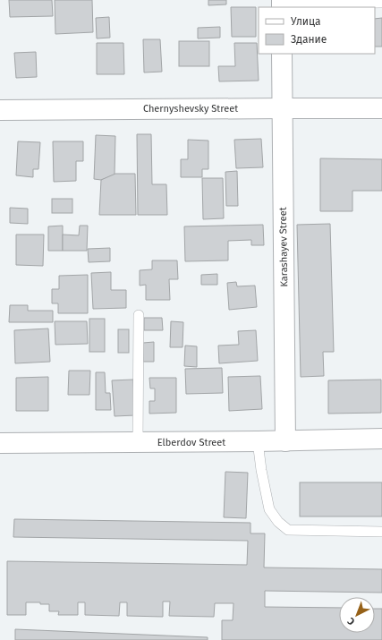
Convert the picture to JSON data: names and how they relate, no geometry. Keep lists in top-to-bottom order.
{
  "streets": {
    "street": ["Chernyshevsky Street", "Karashaуev Street", "Elberdov Street"]
  },
  "crossings": [
    ["Chernyshevsky Street", "Karashaуev Street"],
    ["Karashaуev Street", "Elberdov Street"]
  ],
  "legend": ["Улица", "Здание"],
  "north": "bottom left"
}
